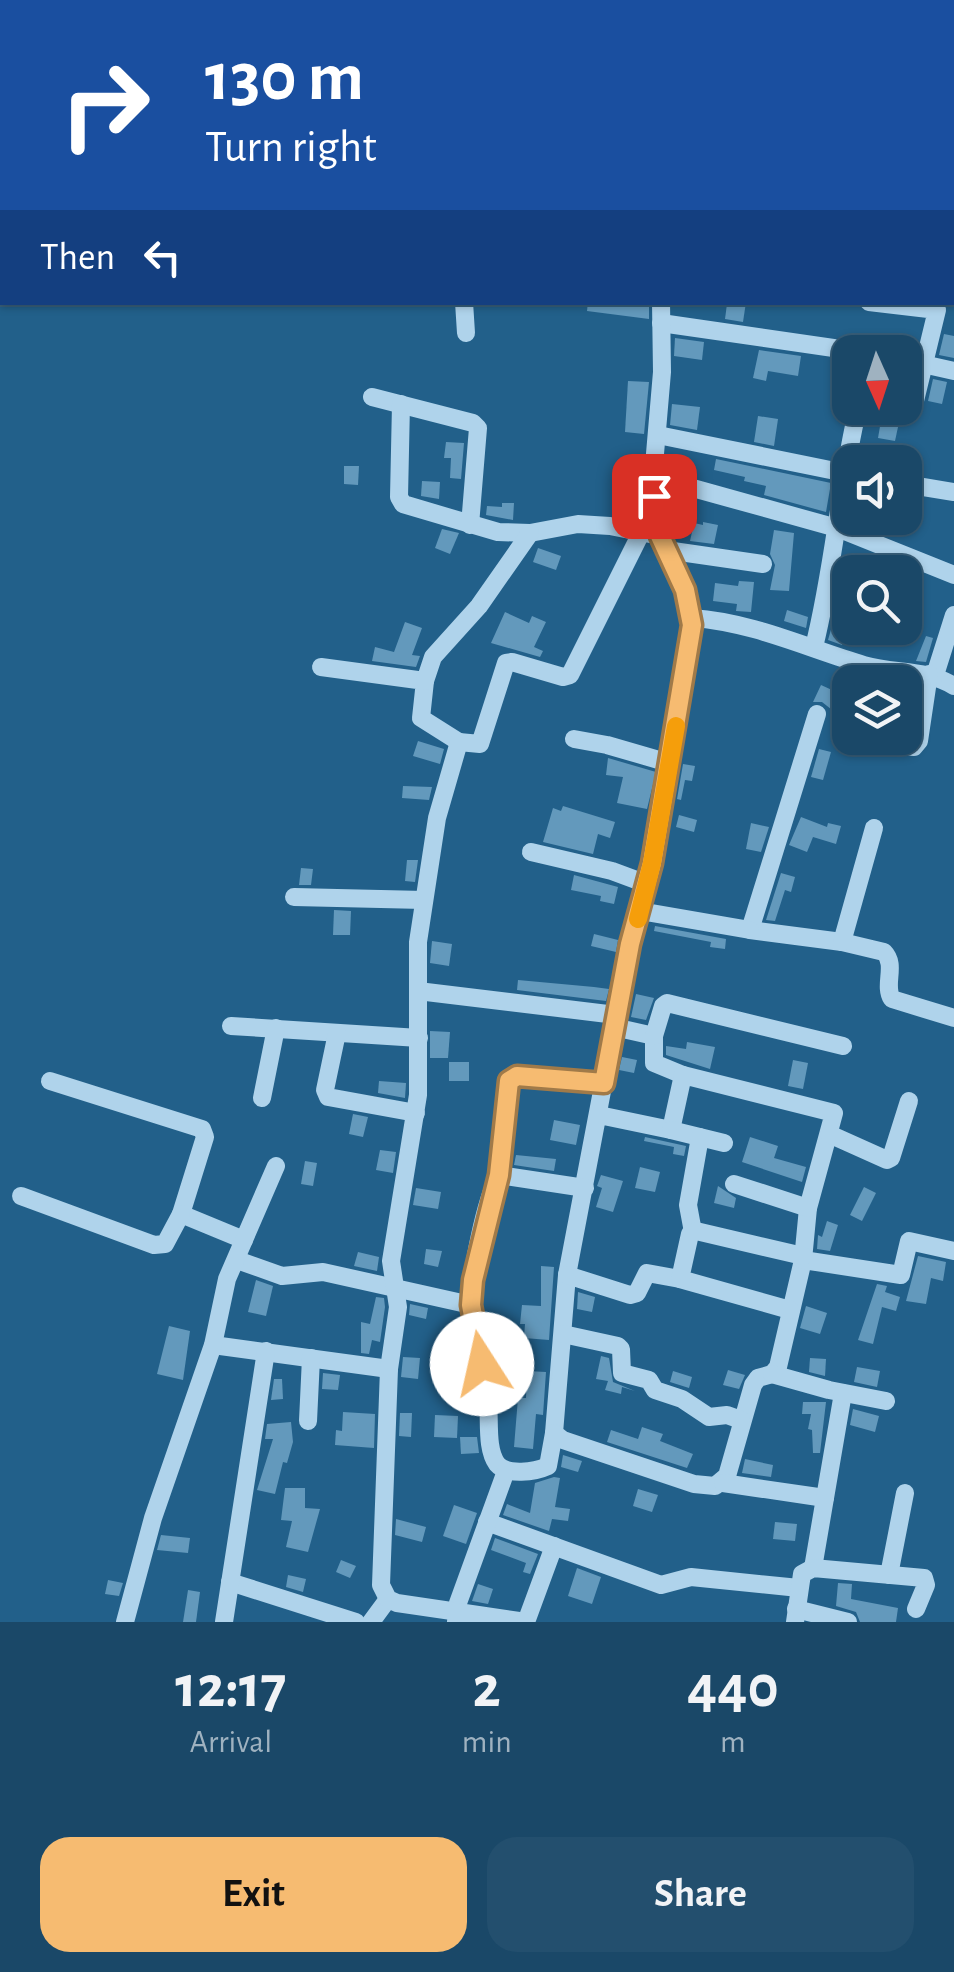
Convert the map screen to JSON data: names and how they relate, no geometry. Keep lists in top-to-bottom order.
{
  "north": "bottom",
  "page": {
    "turn": ["130 m", "Turn right"],
    "then": "Then",
    "eta": [
      "12:17",
      "Arrival",
      "2",
      "min",
      "440",
      "m"
    ],
    "buttons": ["Exit", "Share"]
  }
}
